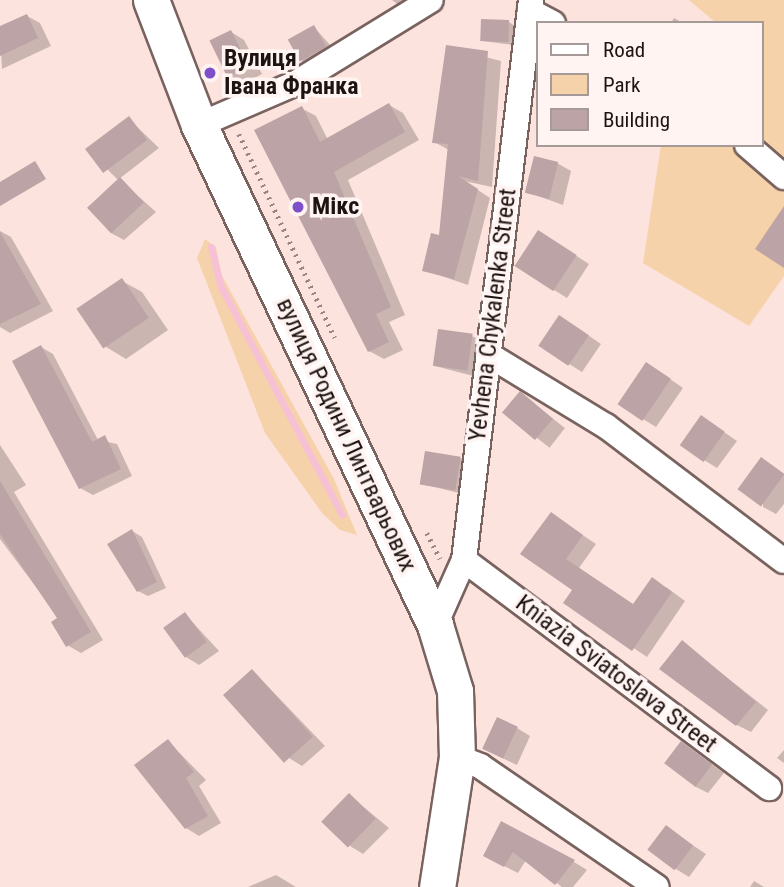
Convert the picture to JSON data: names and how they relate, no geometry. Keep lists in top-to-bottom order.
{
  "streets": {
    "main road": ["вулиця Родини Линтварьових"],
    "street": ["Yevhena Chykalenka Street", "Kniazia Sviatoslava Street"]
  },
  "crossings": [
    ["Yevhena Chykalenka Street", "вулиця Родини Линтварьових"],
    ["Yevhena Chykalenka Street", "Kniazia Sviatoslava Street"]
  ],
  "places": ["Вулиця Івана Франка", "Мікс"],
  "legend": ["Road", "Park", "Building"]
}
